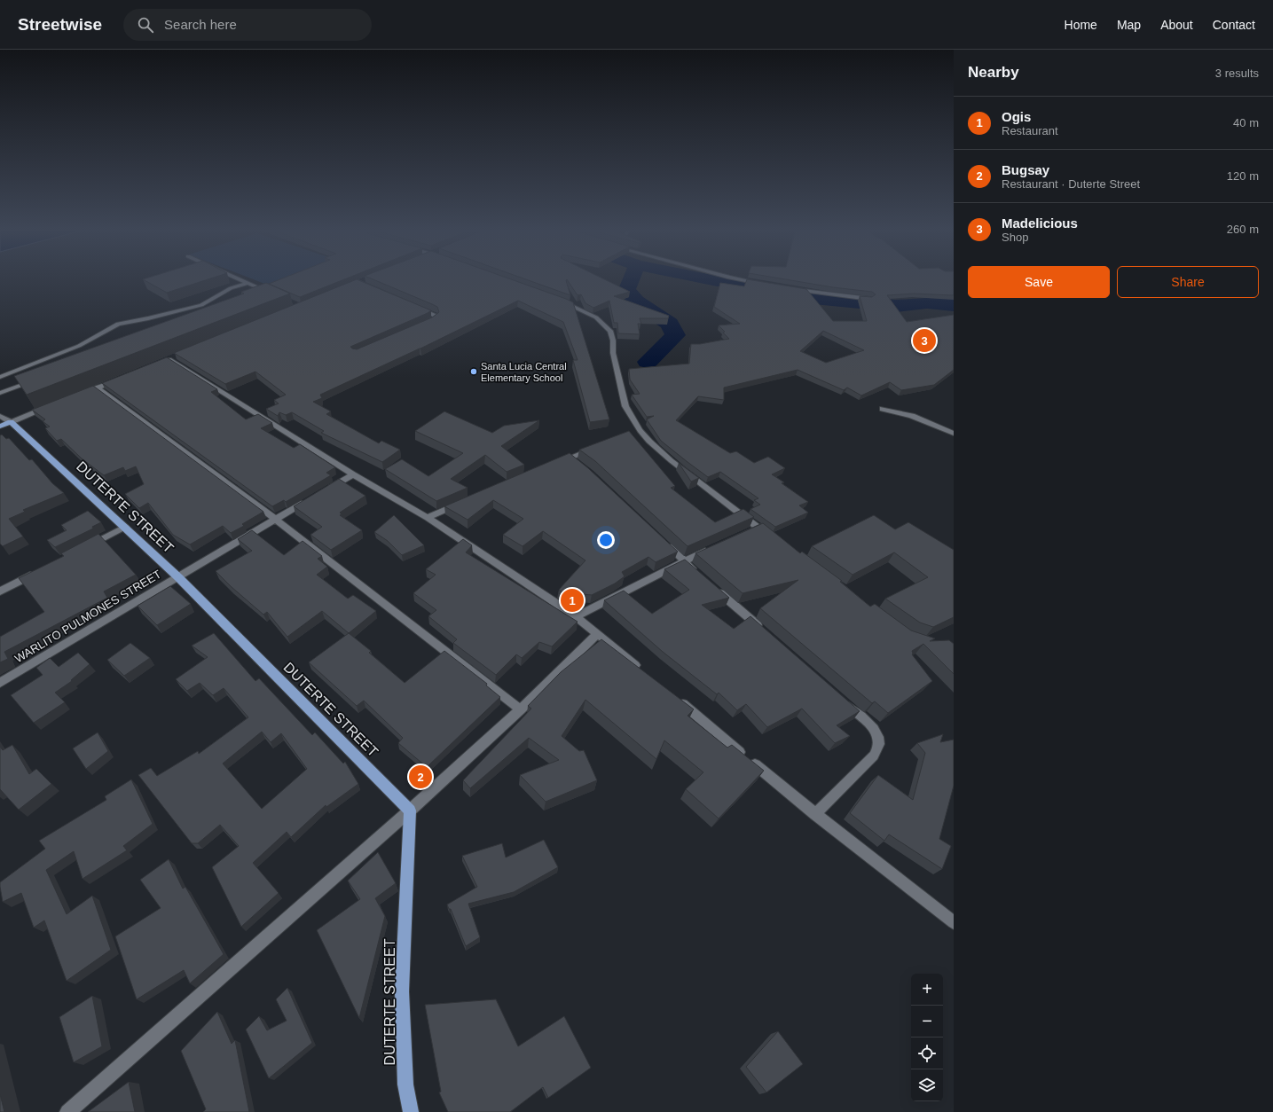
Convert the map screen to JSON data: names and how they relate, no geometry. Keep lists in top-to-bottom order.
{
  "streets": {
    "main road": ["DUTERTE STREET"],
    "street": ["WARLITO PULMONES STREET"]
  },
  "crossings": [
    ["DUTERTE STREET", "WARLITO PULMONES STREET"]
  ],
  "places": ["Santa Lucia Central Elementary School"],
  "page": {
    "header": "Streetwise",
    "search": "Search here",
    "nav": [
      "Home",
      "Map",
      "About",
      "Contact"
    ],
    "heading": ["Nearby", "3 results"],
    "list": [
      {
        "mark": "1",
        "name": "Ogis",
        "note": "Restaurant",
        "value": "40 m"
      },
      {
        "mark": "2",
        "name": "Bugsay",
        "note": "Restaurant · Duterte Street",
        "value": "120 m"
      },
      {
        "mark": "3",
        "name": "Madelicious",
        "note": "Shop",
        "value": "260 m"
      }
    ],
    "buttons": ["Save", "Share"],
    "pins": ["3", "1", "2"],
    "map_buttons": ["+", "−"]
  }
}
